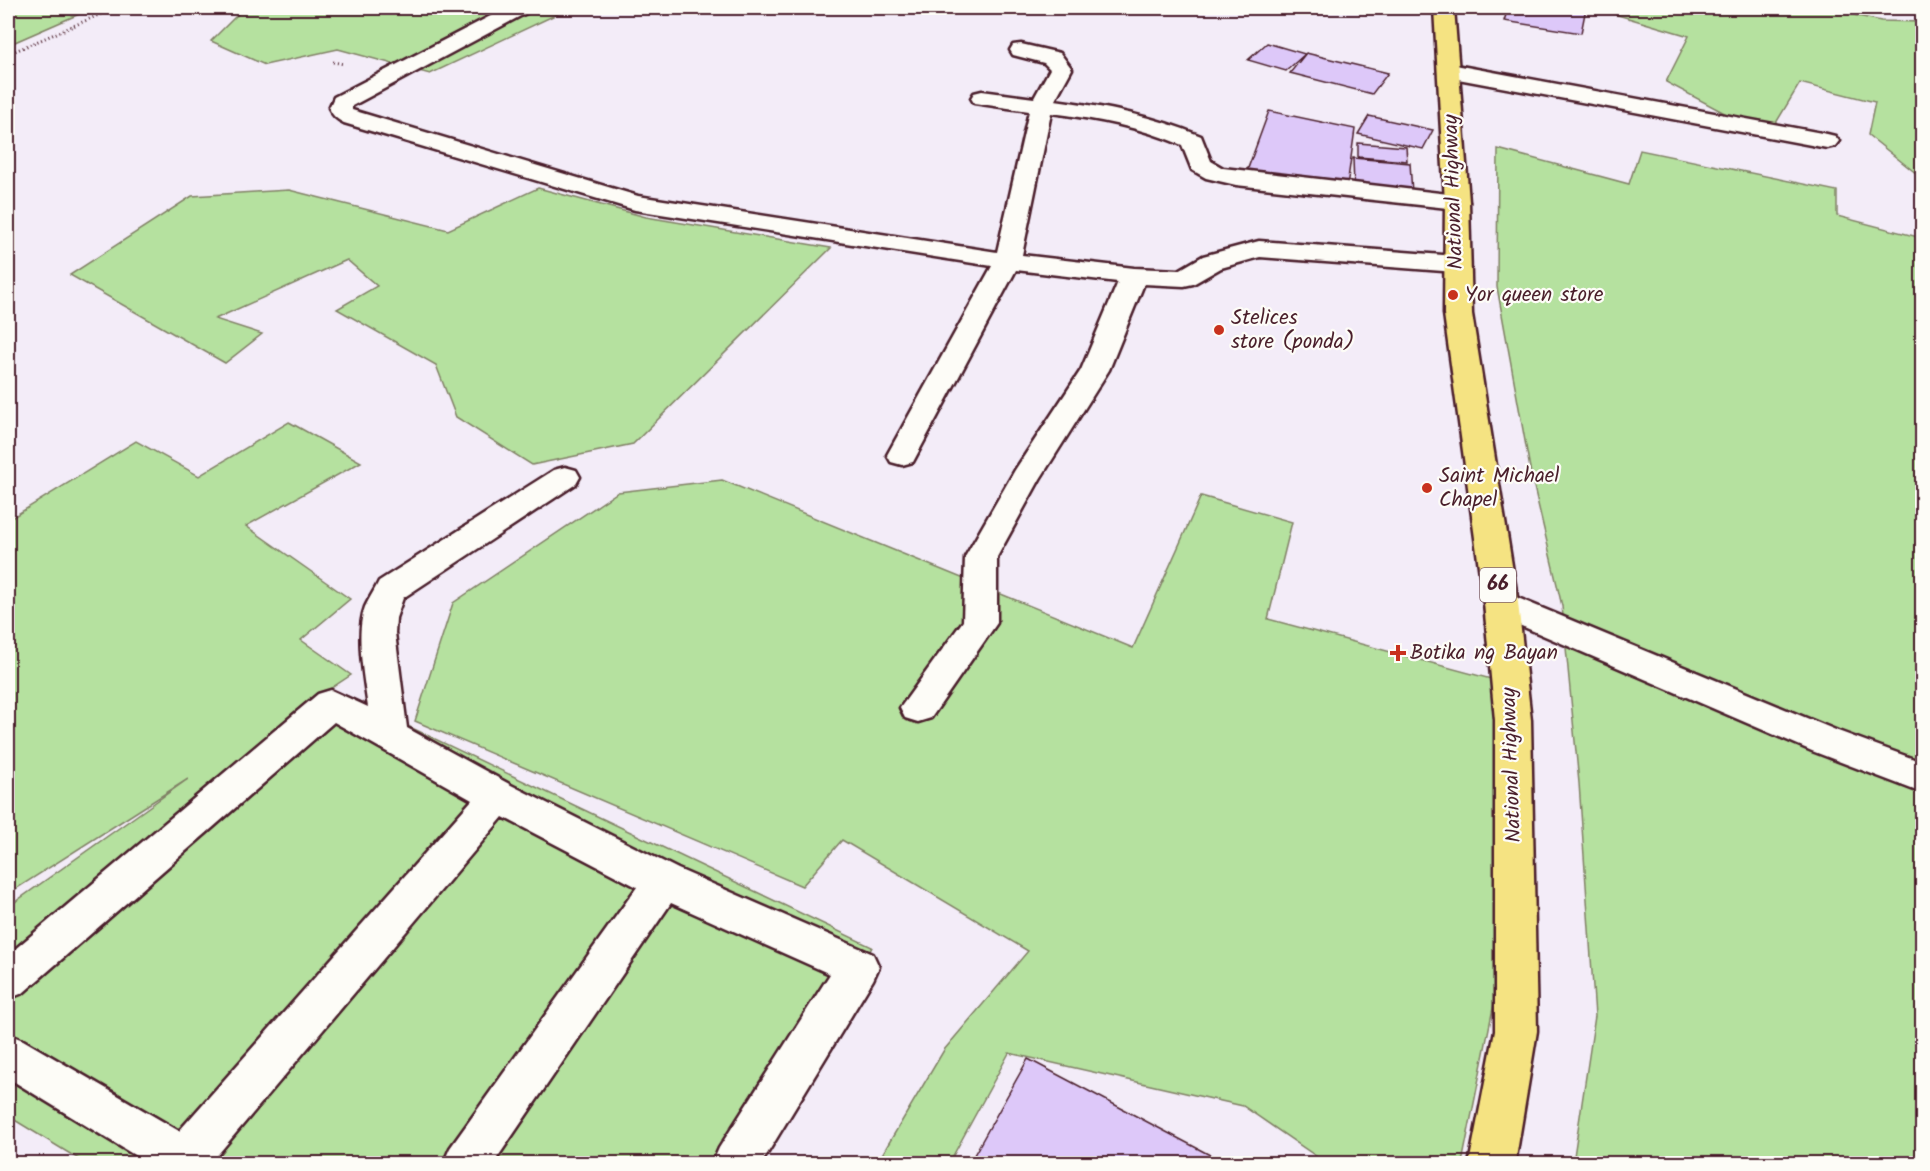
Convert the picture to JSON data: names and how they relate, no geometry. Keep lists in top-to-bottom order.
{
  "streets": {
    "main road": ["National Highway", "66"]
  },
  "places": {
    "other": ["Yor queen store", "Stelices store (ponda)", "Saint Michael Chapel"],
    "health": ["Botika ng Bayan"]
  }
}
